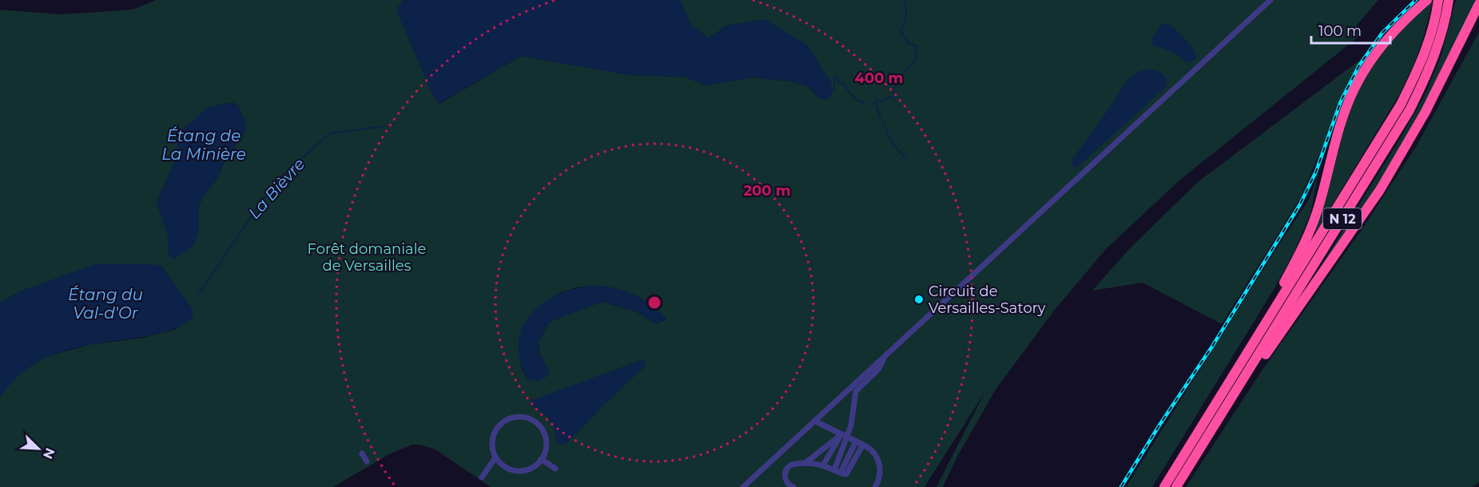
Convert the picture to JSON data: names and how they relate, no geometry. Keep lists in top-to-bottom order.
{
  "streets": {
    "highway": ["N 12"]
  },
  "water": ["Étang de La Minière", "La Bièvre", "Étang du Val-d'Or"],
  "parks": ["Forêt domaniale de Versailles"],
  "places": ["Circuit de Versailles-Satory"],
  "scale_bar": "100 m",
  "north": "bottom right",
  "rings": ["400 m", "200 m"]
}
